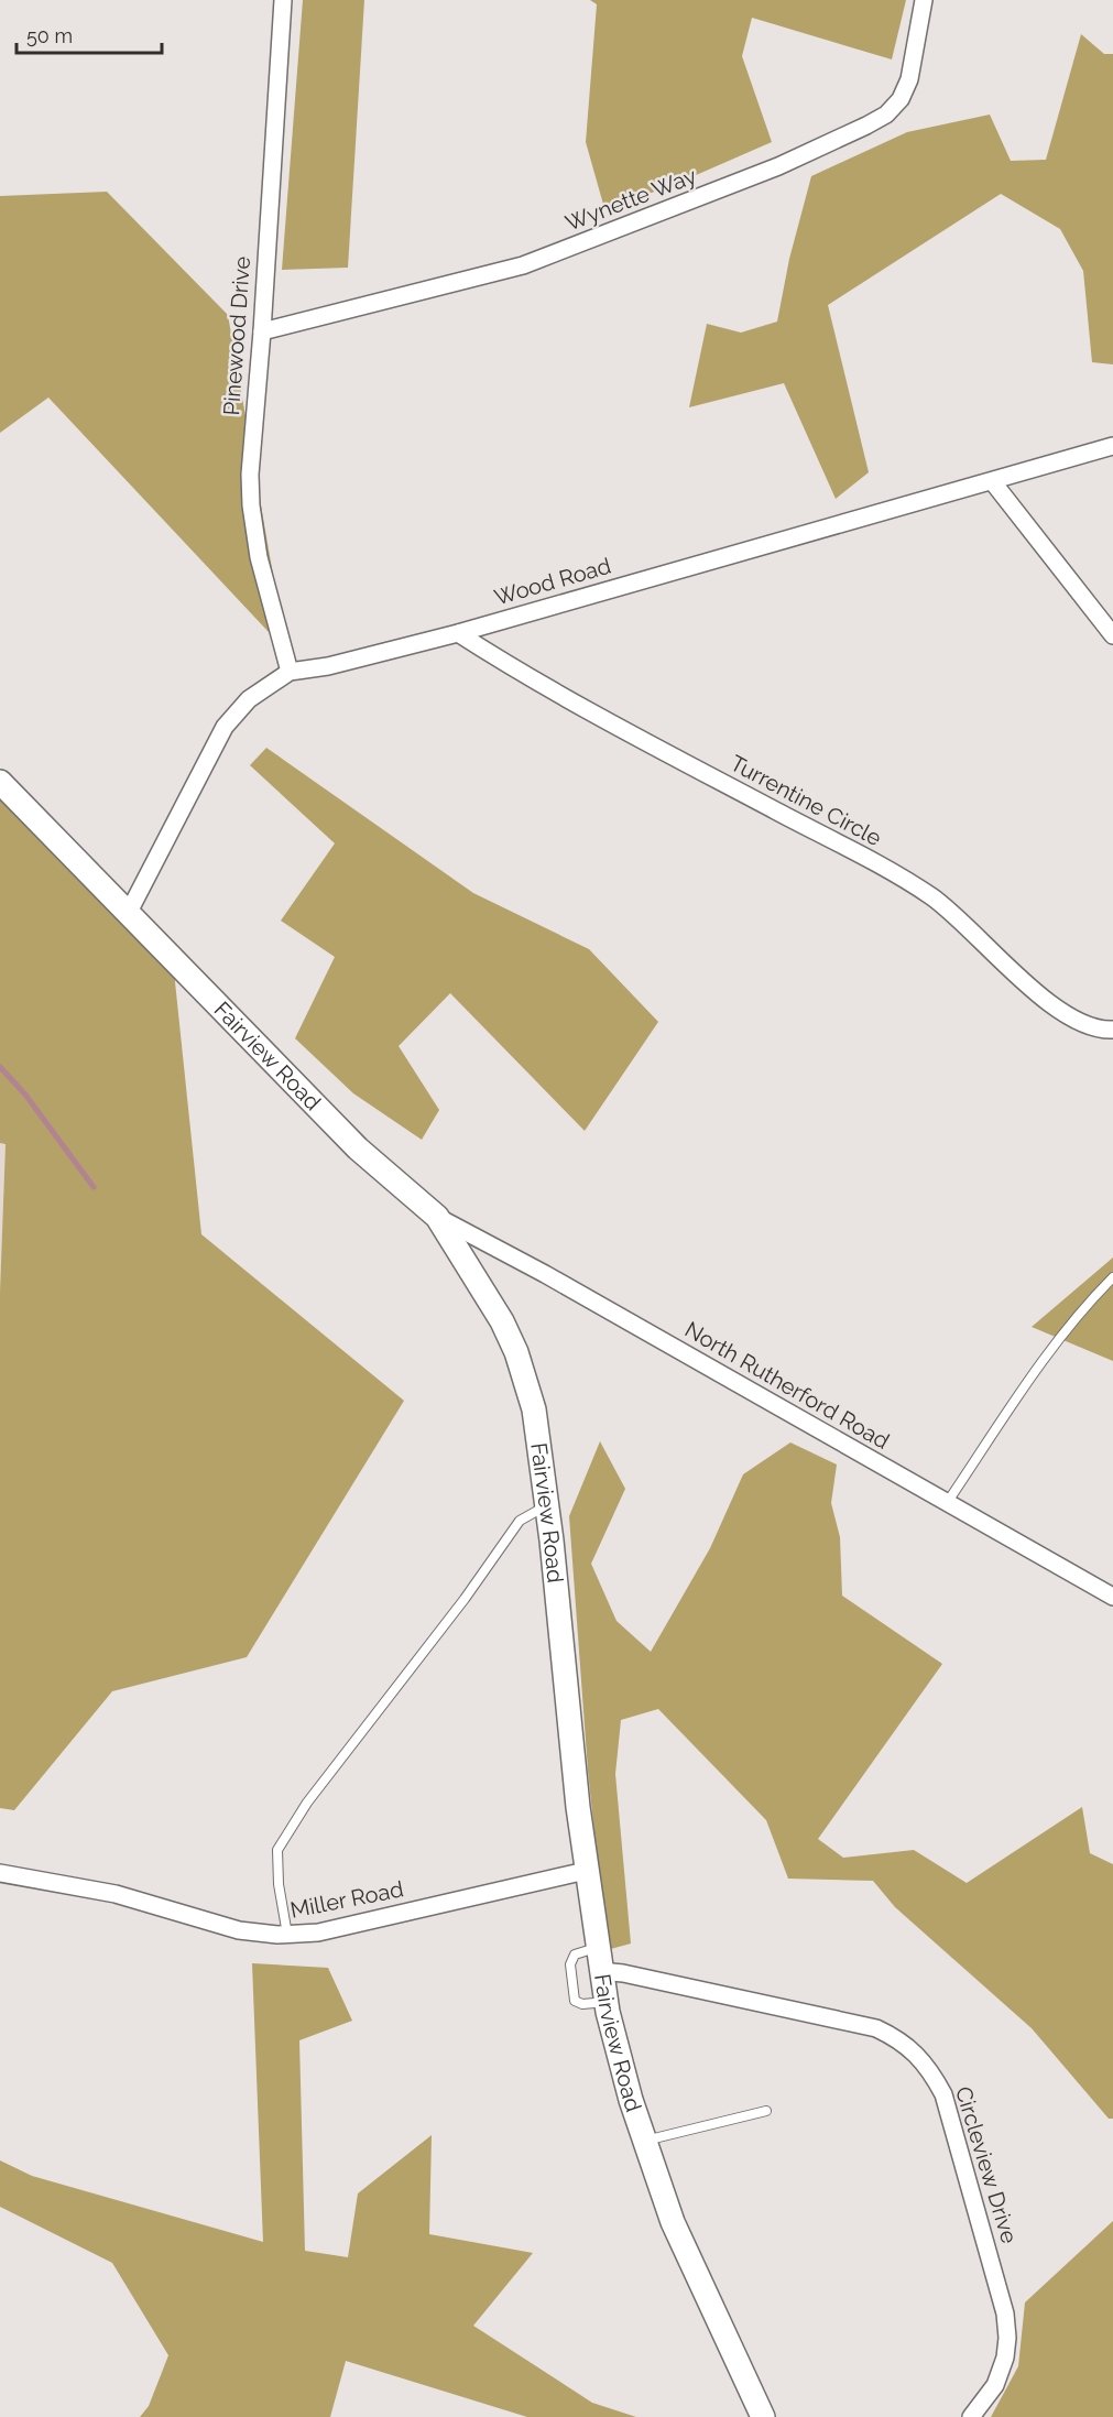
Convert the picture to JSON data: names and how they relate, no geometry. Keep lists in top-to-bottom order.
{
  "streets": {
    "street": [
      "Wynette Way",
      "Pinewood Drive",
      "Wood Road",
      "Turrentine Circle",
      "Fairview Road",
      "North Rutherford Road",
      "Miller Road",
      "Circleview Drive"
    ]
  },
  "crossings": [
    ["Wynette Way", "Pinewood Drive"],
    ["Pinewood Drive", "Wood Road"],
    ["Wood Road", "Turrentine Circle"],
    ["Wood Road", "Fairview Road"],
    ["Fairview Road", "North Rutherford Road"],
    ["Fairview Road", "Miller Road"],
    ["Fairview Road", "Circleview Drive"]
  ],
  "scale_bar": "50 m"
}
